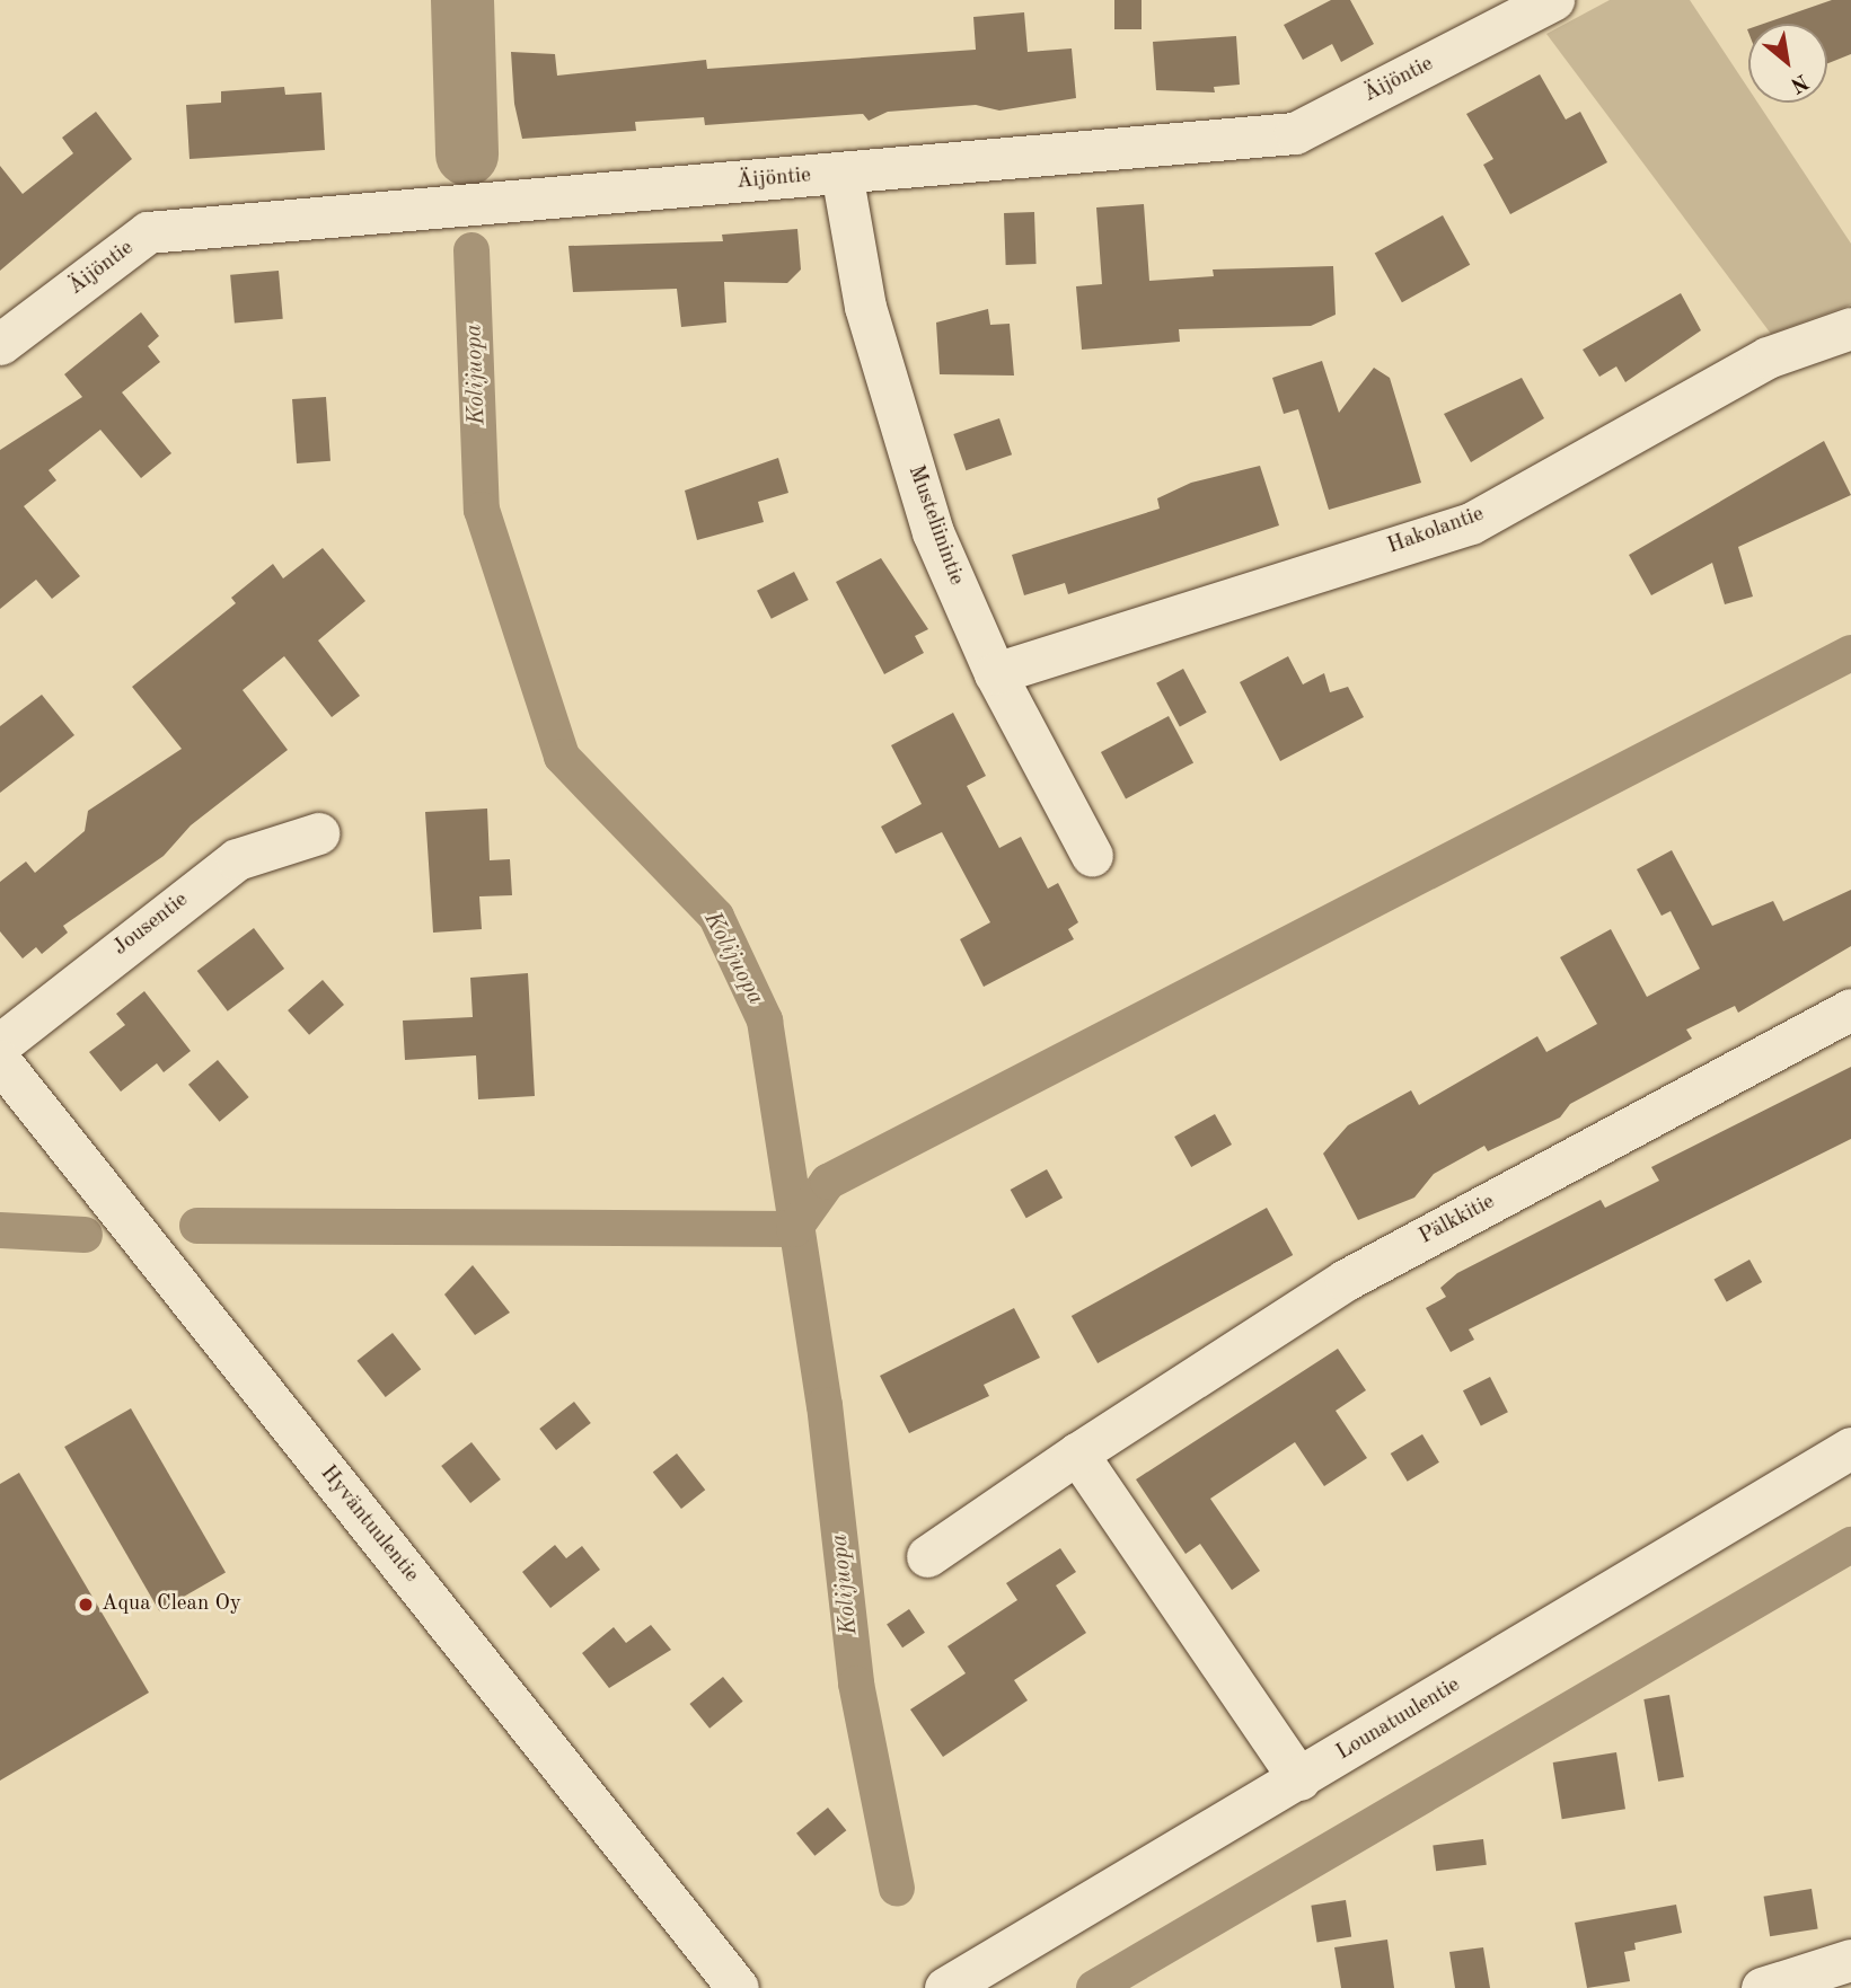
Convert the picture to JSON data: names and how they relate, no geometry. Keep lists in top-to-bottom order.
{
  "streets": {
    "street": [
      "Äijöntie",
      "Musteliinintie",
      "Hakolantie",
      "Jousentie",
      "Pälkkitie",
      "Hyväntuulentie",
      "Lounatuulentie"
    ]
  },
  "crossings": [
    ["Äijöntie", "Musteliinintie"],
    ["Musteliinintie", "Hakolantie"]
  ],
  "water": ["Kolijuopa"],
  "places": ["Aqua Clean Oy"],
  "north": "bottom right"
}
